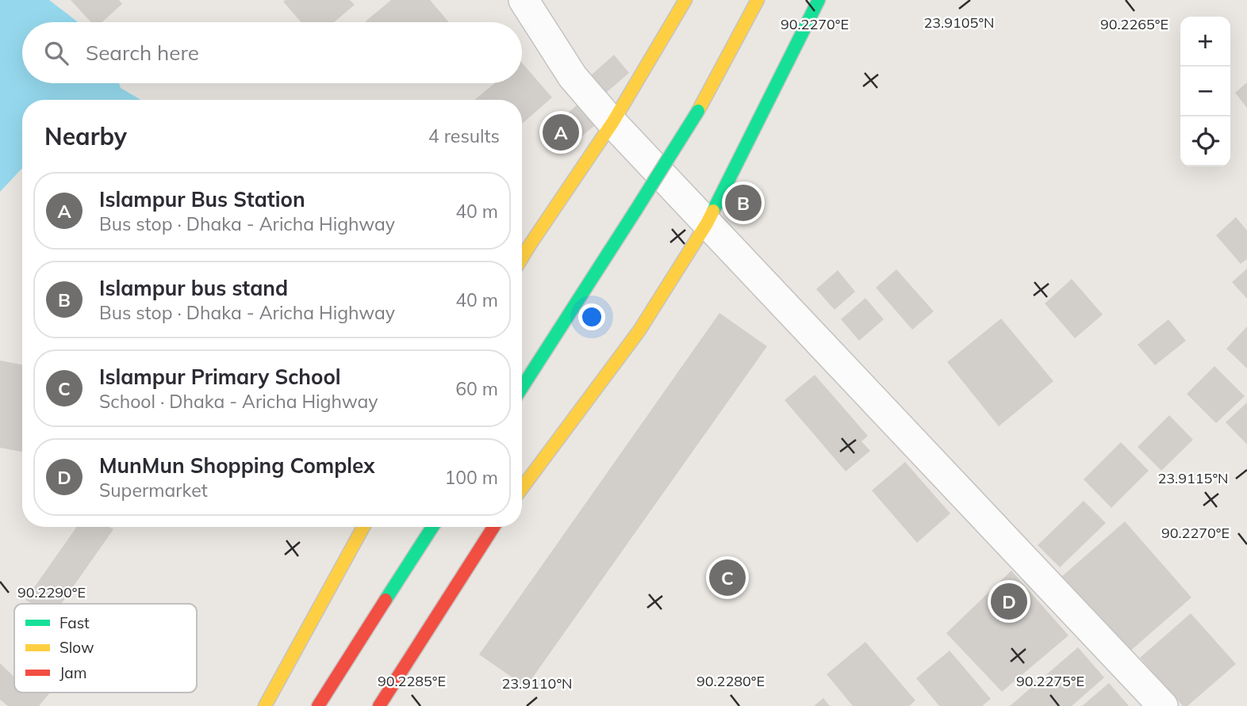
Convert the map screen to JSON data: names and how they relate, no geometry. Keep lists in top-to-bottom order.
{
  "legend": ["Fast", "Slow", "Jam"],
  "page": {
    "map_buttons": ["+", "−"],
    "search": "Search here",
    "heading": ["Nearby", "4 results"],
    "pins": [
      "A",
      "B",
      "C",
      "D"
    ],
    "list": [
      {
        "mark": "A",
        "name": "Islampur Bus Station",
        "note": "Bus stop · Dhaka - Aricha Highway",
        "value": "40 m"
      },
      {
        "mark": "B",
        "name": "Islampur bus stand",
        "note": "Bus stop · Dhaka - Aricha Highway",
        "value": "40 m"
      },
      {
        "mark": "C",
        "name": "Islampur Primary School",
        "note": "School · Dhaka - Aricha Highway",
        "value": "60 m"
      },
      {
        "mark": "D",
        "name": "MunMun Shopping Complex",
        "note": "Supermarket",
        "value": "100 m"
      }
    ]
  },
  "coordinates": [
    "23.9105°N",
    "90.2270°E",
    "90.2265°E",
    "23.9115°N",
    "90.2290°E",
    "90.2285°E",
    "90.2280°E",
    "90.2275°E",
    "23.9110°N"
  ]
}
